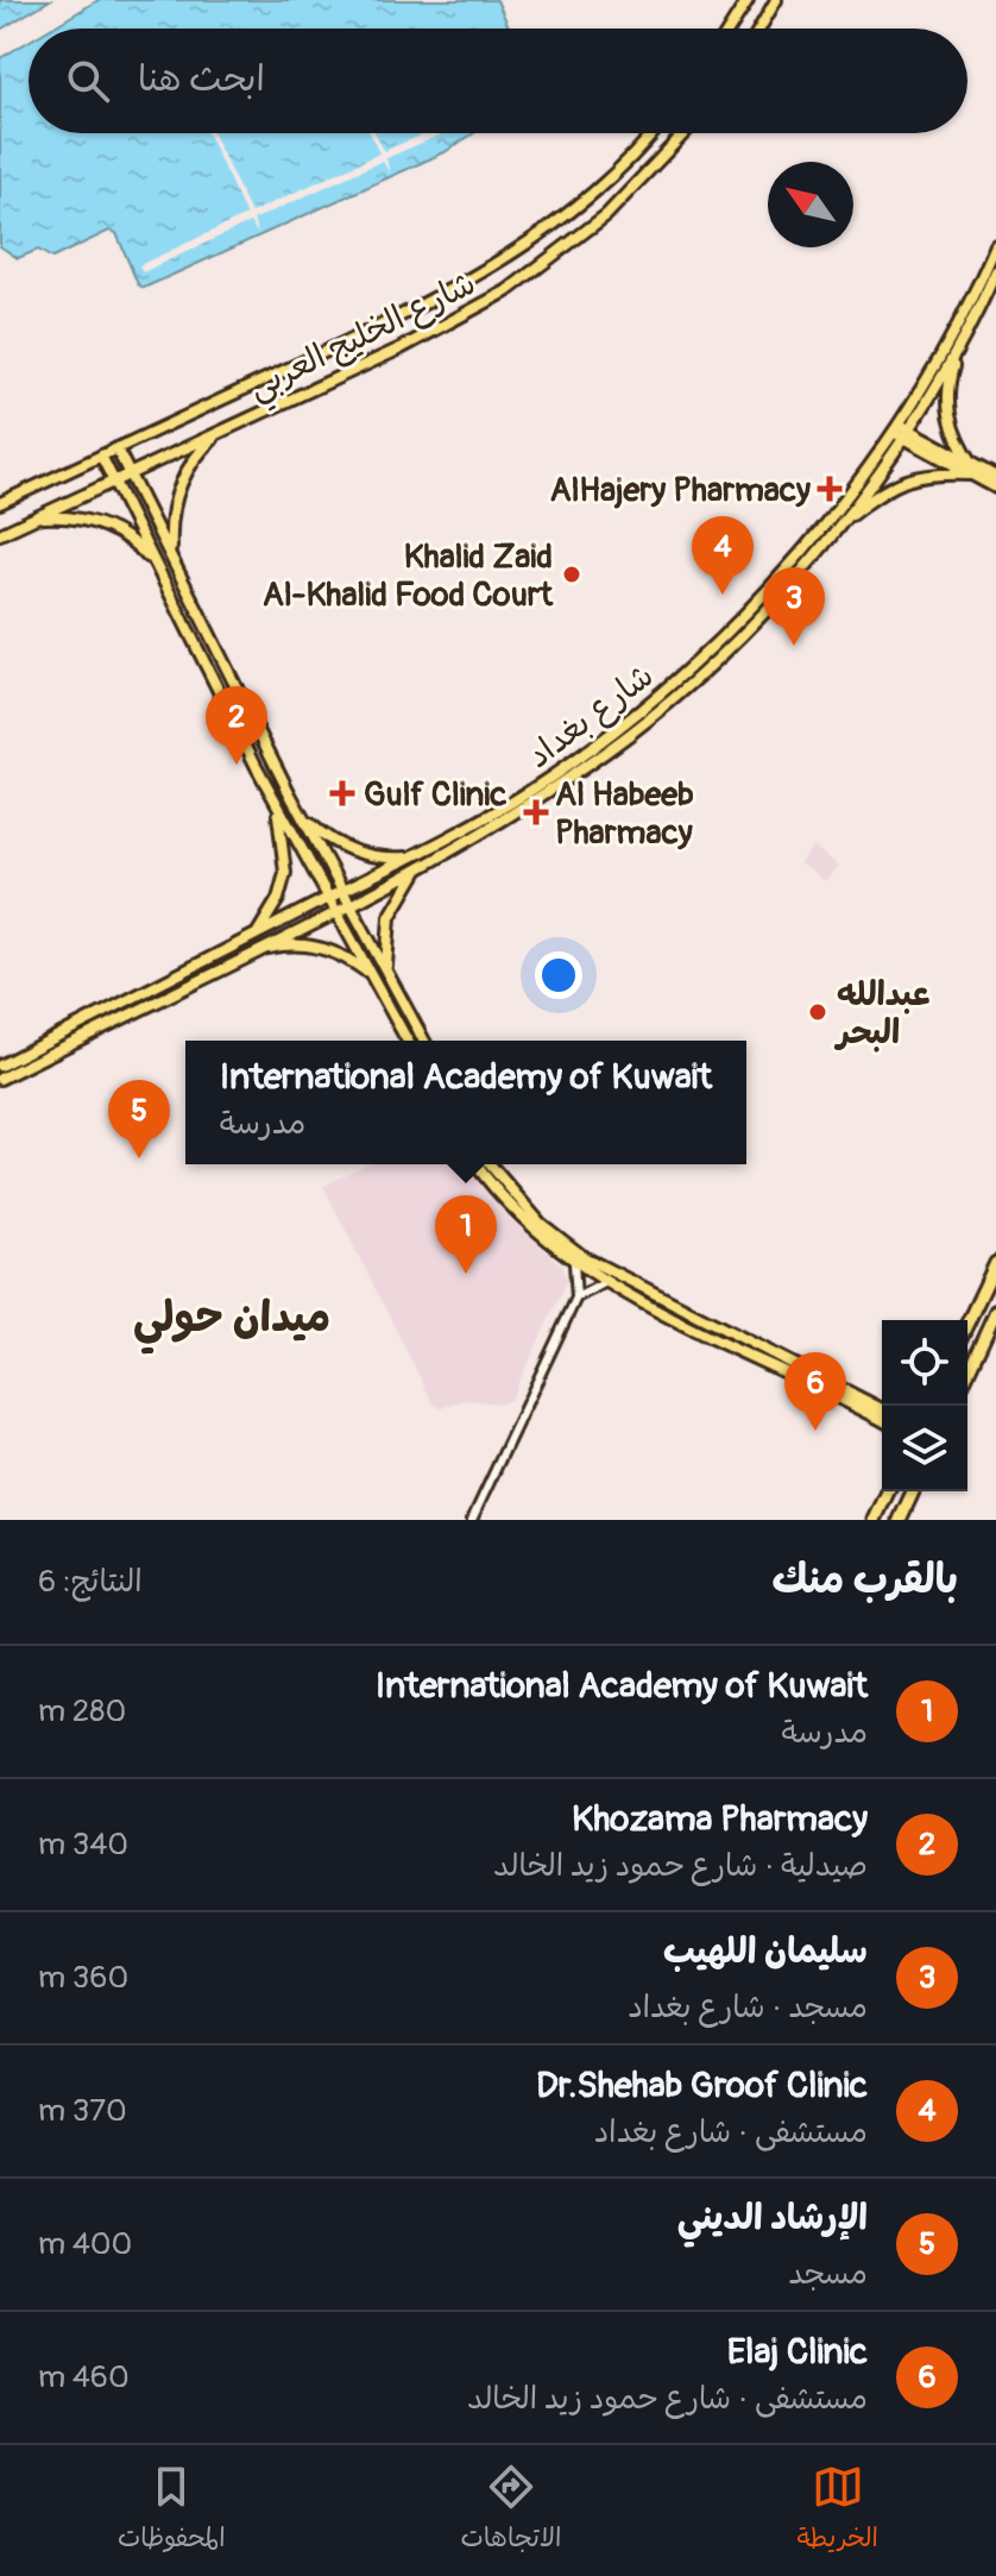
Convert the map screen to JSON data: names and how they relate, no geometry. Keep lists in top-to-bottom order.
{
  "streets": {
    "main road": ["شارع الخليج العربي", "شارع بغداد"]
  },
  "districts": ["ميدان حولي"],
  "places": {
    "health": ["AlHajery Pharmacy", "Gulf Clinic", "Al Habeeb Pharmacy"],
    "other": ["Khalid Zaid Al-Khalid Food Court", "عبدالله البحر"]
  },
  "north": "top left",
  "page": {
    "search": "ابحث هنا",
    "pins": [
      "4",
      "3",
      "2",
      "5",
      "1",
      "6"
    ],
    "popup": ["International Academy of Kuwait", "مدرسة"],
    "heading": ["بالقرب منك", "النتائج: 6"],
    "list": [
      {
        "mark": "1",
        "name": "International Academy of Kuwait",
        "note": "مدرسة",
        "value": "280 m"
      },
      {
        "mark": "2",
        "name": "Khozama Pharmacy",
        "note": "صيدلية · شارع حمود زيد الخالد",
        "value": "340 m"
      },
      {
        "mark": "3",
        "name": "سليمان اللهيب",
        "note": "مسجد · شارع بغداد",
        "value": "360 m"
      },
      {
        "mark": "4",
        "name": "Dr.Shehab Groof Clinic",
        "note": "مستشفى · شارع بغداد",
        "value": "370 m"
      },
      {
        "mark": "5",
        "name": "الإرشاد الديني",
        "note": "مسجد",
        "value": "400 m"
      },
      {
        "mark": "6",
        "name": "Elaj Clinic",
        "note": "مستشفى · شارع حمود زيد الخالد",
        "value": "460 m"
      }
    ],
    "nav": ["الخريطة", "الاتجاهات", "المحفوظات"]
  }
}
